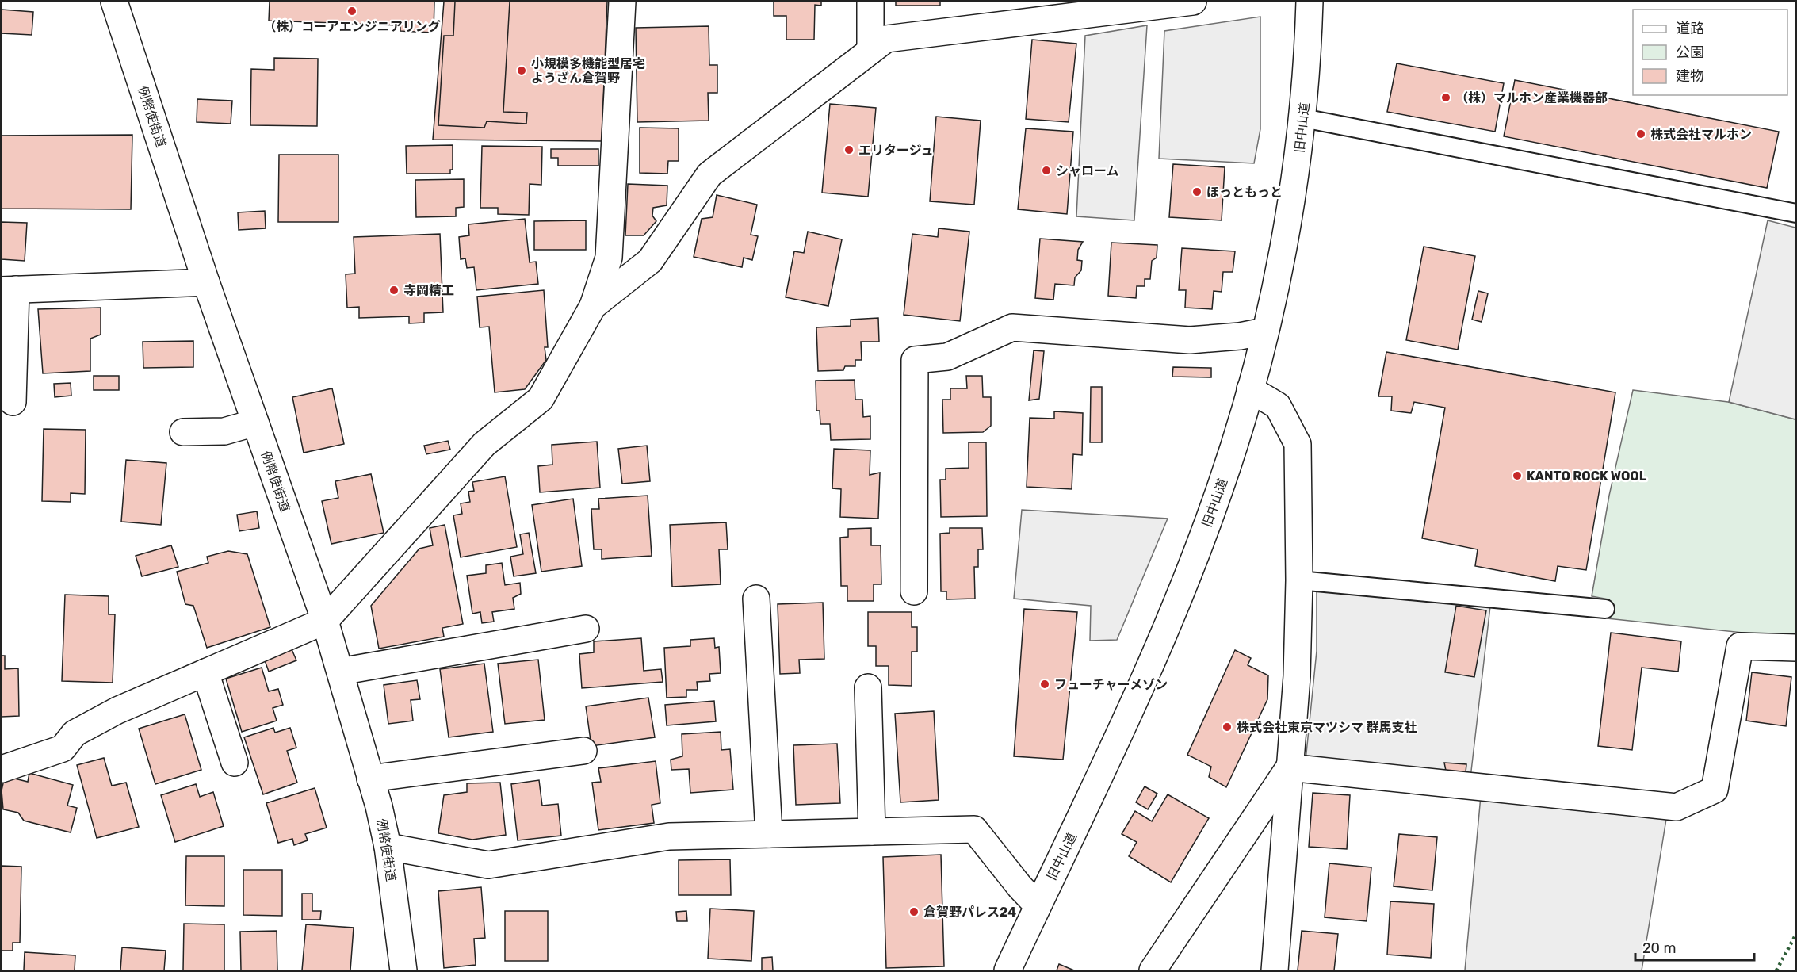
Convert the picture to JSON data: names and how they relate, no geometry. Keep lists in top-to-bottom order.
{
  "streets": {
    "street": ["例幣使街道", "旧中山道"]
  },
  "places": [
    "（株）コーアエンジニアリング",
    "小規模多機能型居宅 ようざん倉賀野",
    "（株）マルホン産業機器部",
    "株式会社マルホン",
    "エリタージュ",
    "シャローム",
    "ほっともっと",
    "寺岡精工",
    "KANTO ROCK WOOL",
    "フューチャーメゾン",
    "株式会社東京マツシマ 群馬支社",
    "倉賀野パレス24"
  ],
  "legend": ["道路", "公園", "建物"],
  "scale_bar": "20 m"
}
